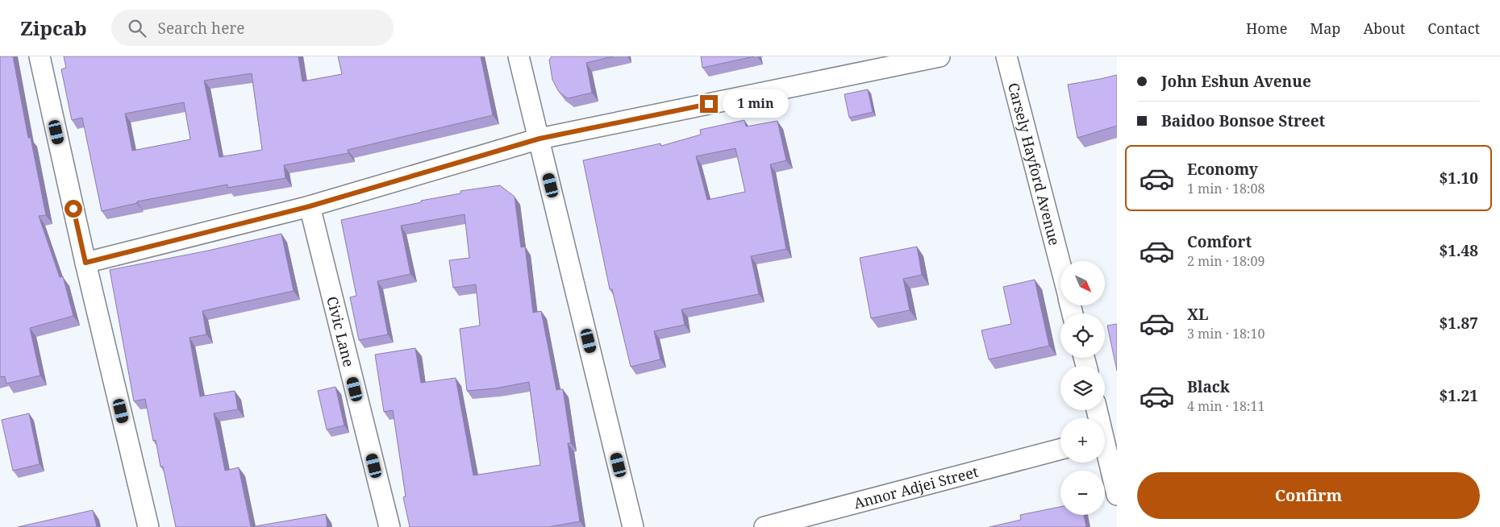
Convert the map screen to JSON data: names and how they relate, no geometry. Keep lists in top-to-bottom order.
{
  "streets": {
    "street": ["Carsely Hayford Avenue", "Civic Lane", "Annor Adjei Street"]
  },
  "north": "bottom right",
  "page": {
    "header": "Zipcab",
    "search": "Search here",
    "nav": [
      "Home",
      "Map",
      "About",
      "Contact"
    ],
    "banner": ["John Eshun Avenue", "Baidoo Bonsoe Street"],
    "bubble": "1 min",
    "list": [
      {
        "name": "Economy",
        "note": "1 min · 18:08",
        "value": "$1.10"
      },
      {
        "name": "Comfort",
        "note": "2 min · 18:09",
        "value": "$1.48"
      },
      {
        "name": "XL",
        "note": "3 min · 18:10",
        "value": "$1.87"
      },
      {
        "name": "Black",
        "note": "4 min · 18:11",
        "value": "$1.21"
      }
    ],
    "map_buttons": ["+", "−"],
    "buttons": "Confirm"
  }
}
